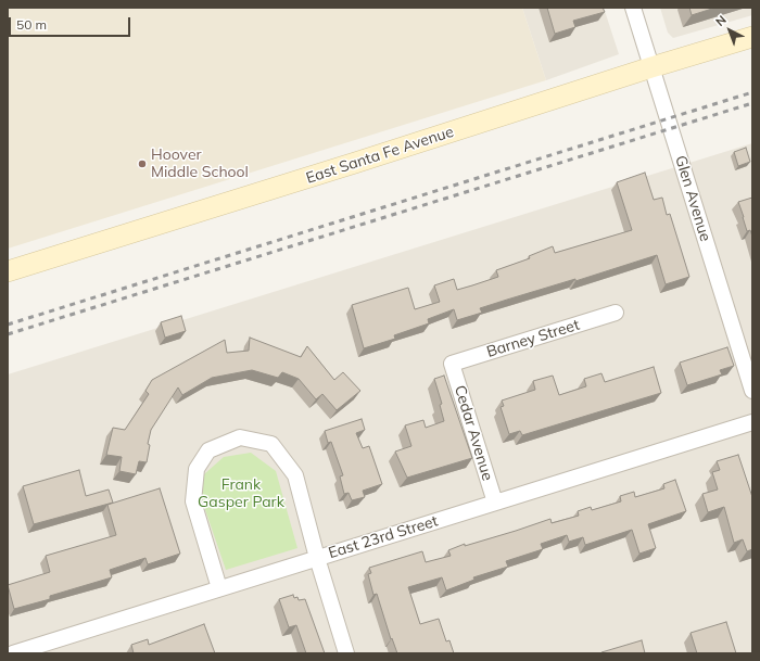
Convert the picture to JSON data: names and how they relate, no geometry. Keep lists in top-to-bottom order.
{
  "streets": {
    "street": [
      "East Santa Fe Avenue",
      "Glen Avenue",
      "Barney Street",
      "Cedar Avenue",
      "East 23rd Street"
    ]
  },
  "crossings": [
    ["East Santa Fe Avenue", "Glen Avenue"],
    ["Barney Street", "Cedar Avenue"],
    ["Cedar Avenue", "East 23rd Street"]
  ],
  "parks": ["Frank Gasper Park"],
  "places": ["Hoover Middle School"],
  "scale_bar": "50 m",
  "north": "top left"
}
